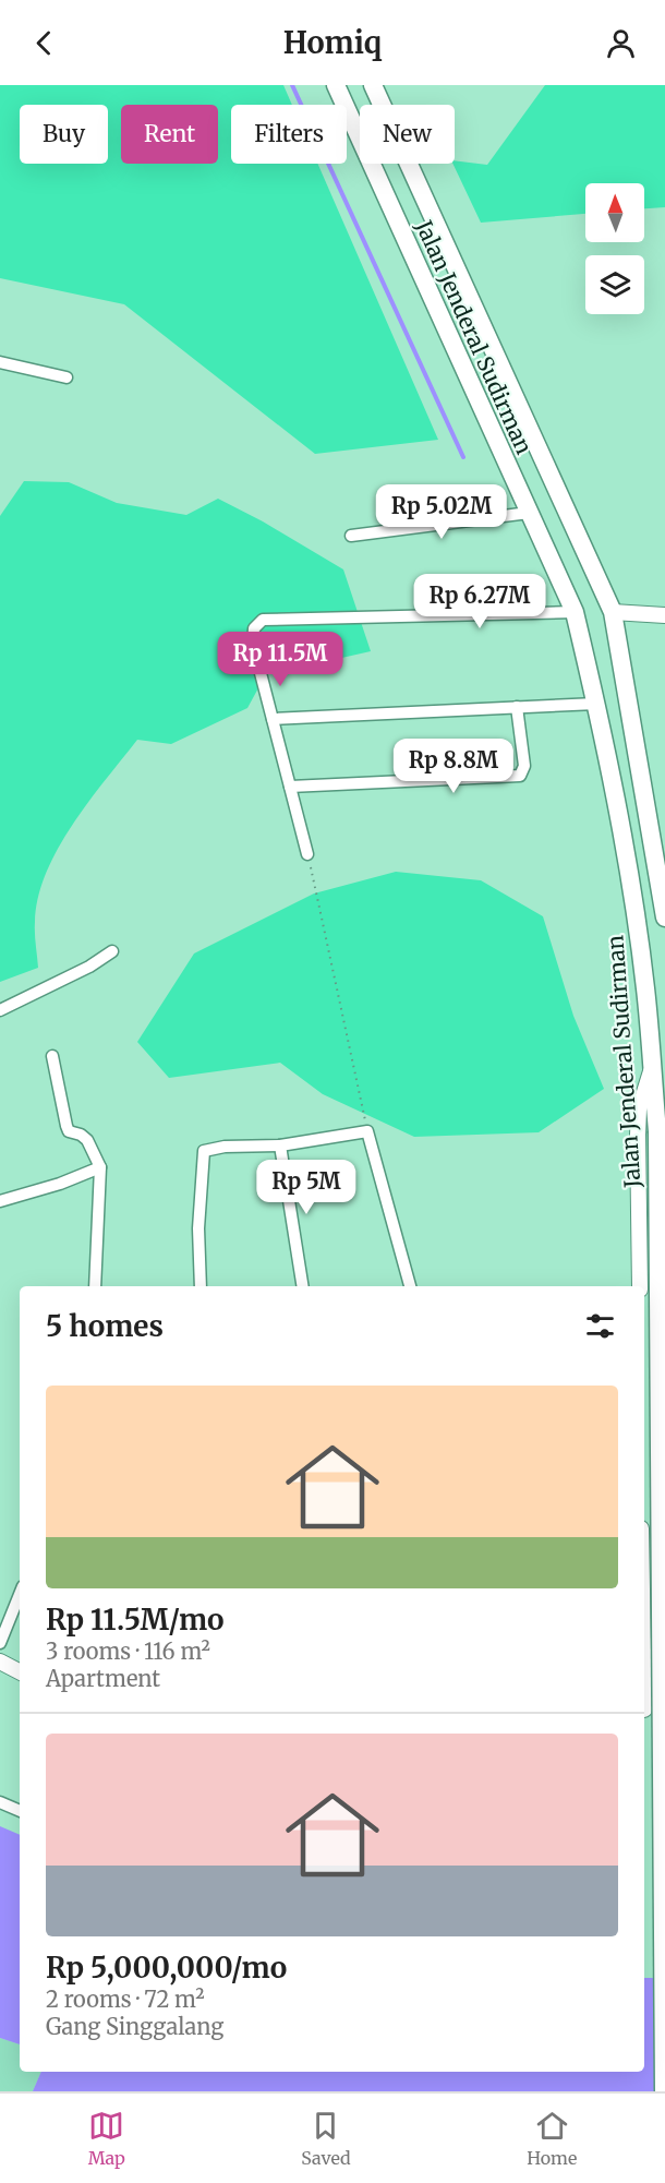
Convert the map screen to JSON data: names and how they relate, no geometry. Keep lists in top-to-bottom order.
{
  "streets": {
    "main road": ["Jalan Jenderal Sudirman"]
  },
  "north": "top",
  "page": {
    "header": "Homiq",
    "chip": [
      "Buy",
      "Rent",
      "Filters",
      "New"
    ],
    "price": [
      "Rp 5.02M",
      "Rp 6.27M",
      "Rp 11.5M",
      "Rp 8.8M",
      "Rp 5M"
    ],
    "heading": "5 homes",
    "list": [
      {
        "name": "Rp 11.5M/mo",
        "note": "3 rooms · 116 m² · Apartment"
      },
      {
        "name": "Rp 5,000,000/mo",
        "note": "2 rooms · 72 m² · Gang Singgalang"
      }
    ],
    "tabs": ["Map", "Saved", "Home"]
  }
}
